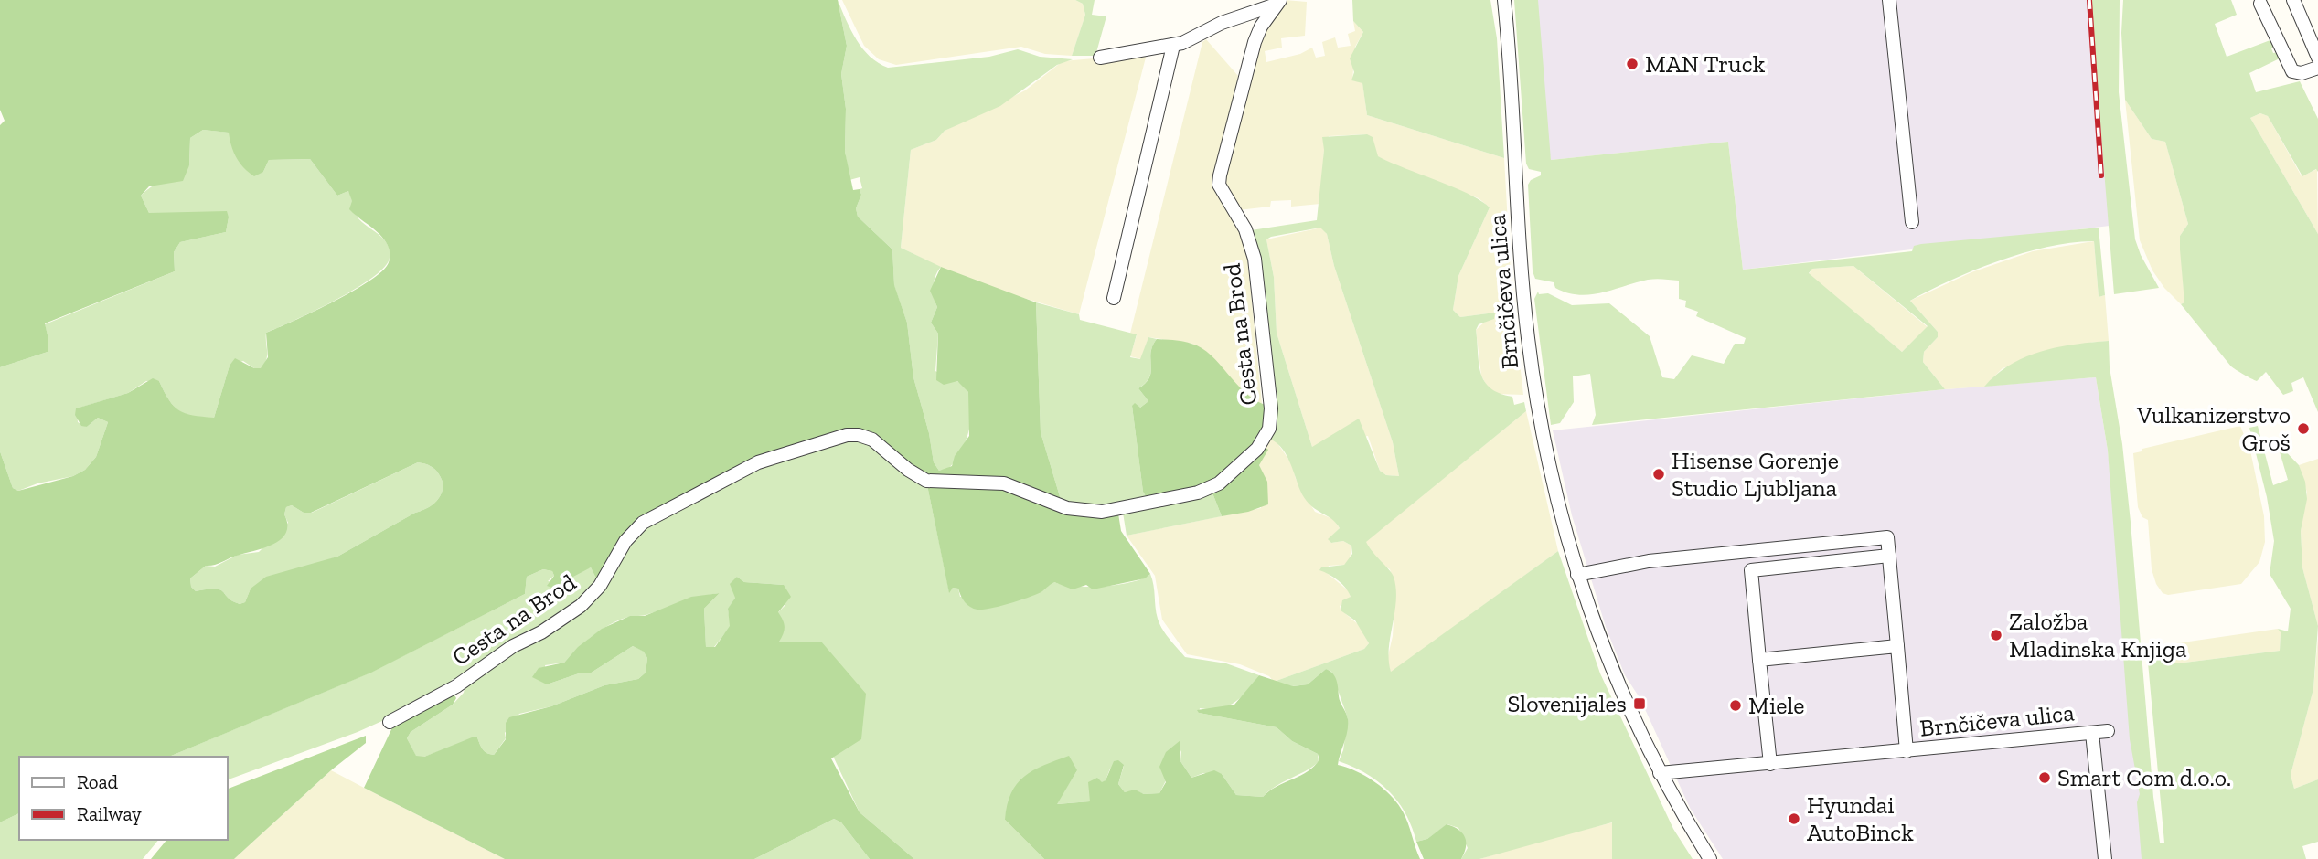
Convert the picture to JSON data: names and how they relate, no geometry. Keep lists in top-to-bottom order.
{
  "streets": {
    "street": ["Brnčičeva ulica", "Cesta na Brod"]
  },
  "places": {
    "other": [
      "MAN Truck",
      "Vulkanizerstvo Groš",
      "Hisense Gorenje Studio Ljubljana",
      "Založba Mladinska Knjiga",
      "Miele",
      "Smart Com d.o.o.",
      "Hyundai AutoBinck"
    ],
    "transit": ["Slovenijales"]
  },
  "legend": ["Road", "Railway"]
}
